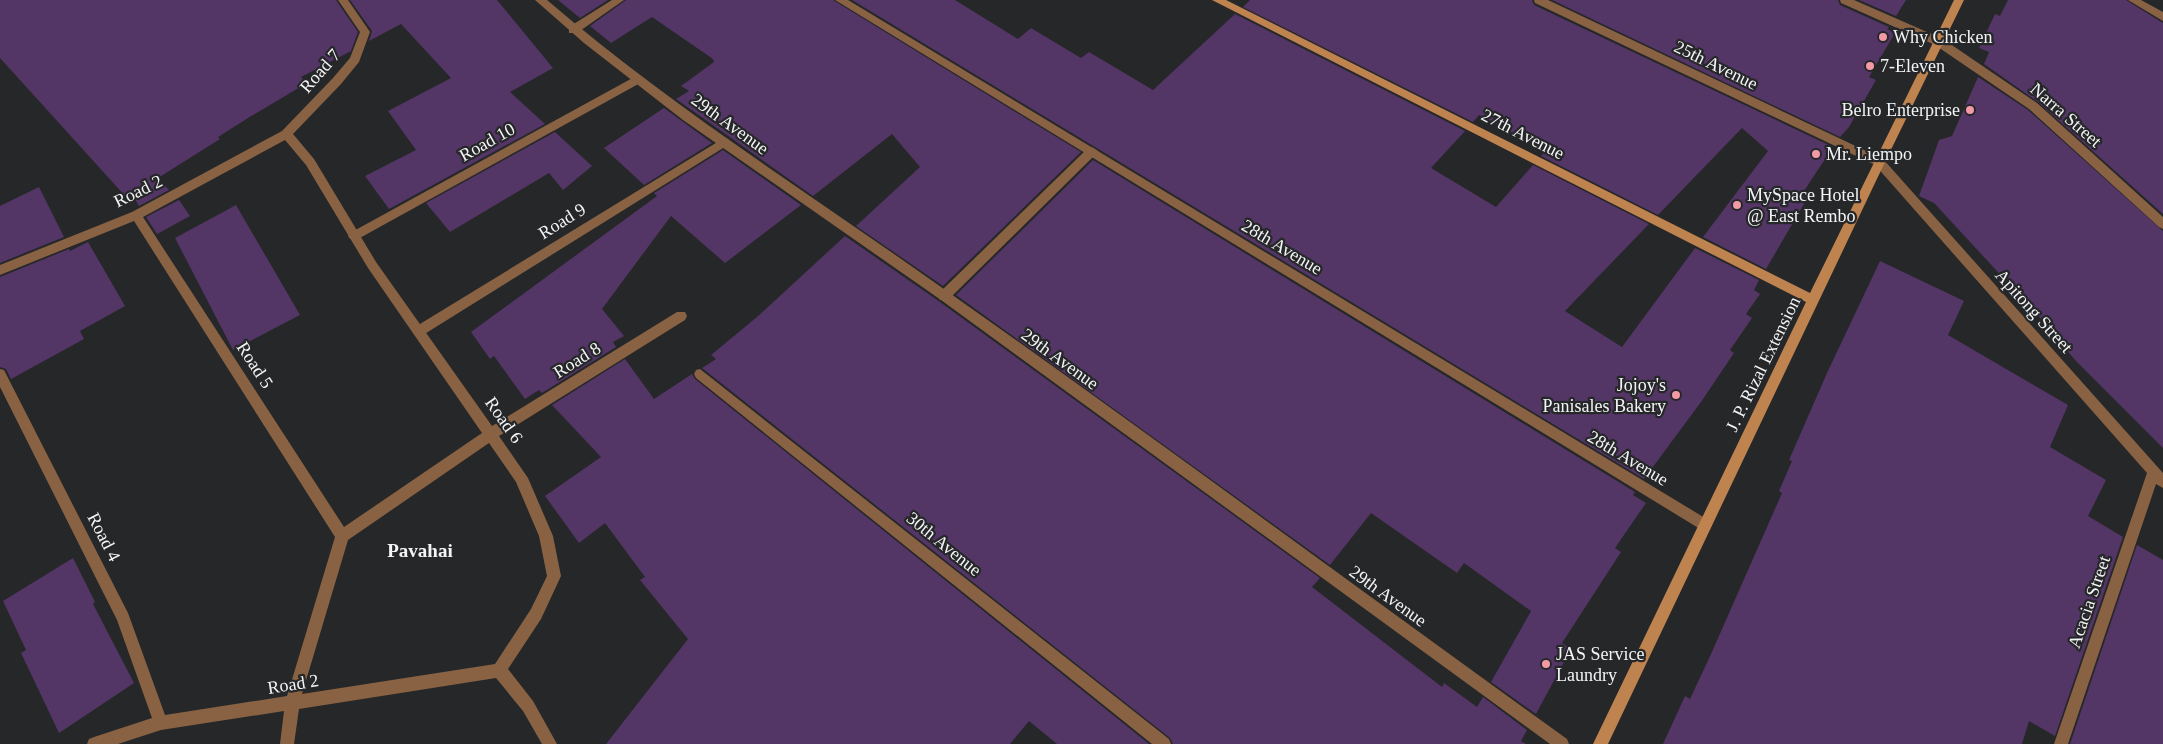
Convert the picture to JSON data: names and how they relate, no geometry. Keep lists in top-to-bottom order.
{
  "streets": {
    "main road": ["27th Avenue", "J. P. Rizal Extension"],
    "street": [
      "25th Avenue",
      "Road 7",
      "Narra Street",
      "29th Avenue",
      "Road 10",
      "Road 2",
      "Road 9",
      "28th Avenue",
      "Apitong Street",
      "Road 8",
      "Road 5",
      "Road 6",
      "Road 4",
      "30th Avenue",
      "Acacia Street"
    ]
  },
  "crossings": [
    ["25th Avenue", "Apitong Street"],
    ["25th Avenue", "J. P. Rizal Extension"],
    ["Road 7", "Road 2"],
    ["Road 7", "Road 6"],
    ["Narra Street", "J. P. Rizal Extension"],
    ["29th Avenue", "Road 10"],
    ["29th Avenue", "Road 9"],
    ["27th Avenue", "J. P. Rizal Extension"],
    ["Road 10", "Road 6"],
    ["Road 2", "Road 5"],
    ["Road 2", "Road 6"],
    ["Road 2", "Road 4"],
    ["Road 9", "Road 6"],
    ["28th Avenue", "J. P. Rizal Extension"],
    ["Apitong Street", "J. P. Rizal Extension"],
    ["Apitong Street", "Acacia Street"],
    ["Road 8", "Road 6"]
  ],
  "districts": ["Pavahai"],
  "places": [
    "Why Chicken",
    "7-Eleven",
    "Belro Enterprise",
    "Mr. Liempo",
    "MySpace Hotel @ East Rembo",
    "Jojoy's Panisales Bakery",
    "JAS Service Laundry"
  ]
}
